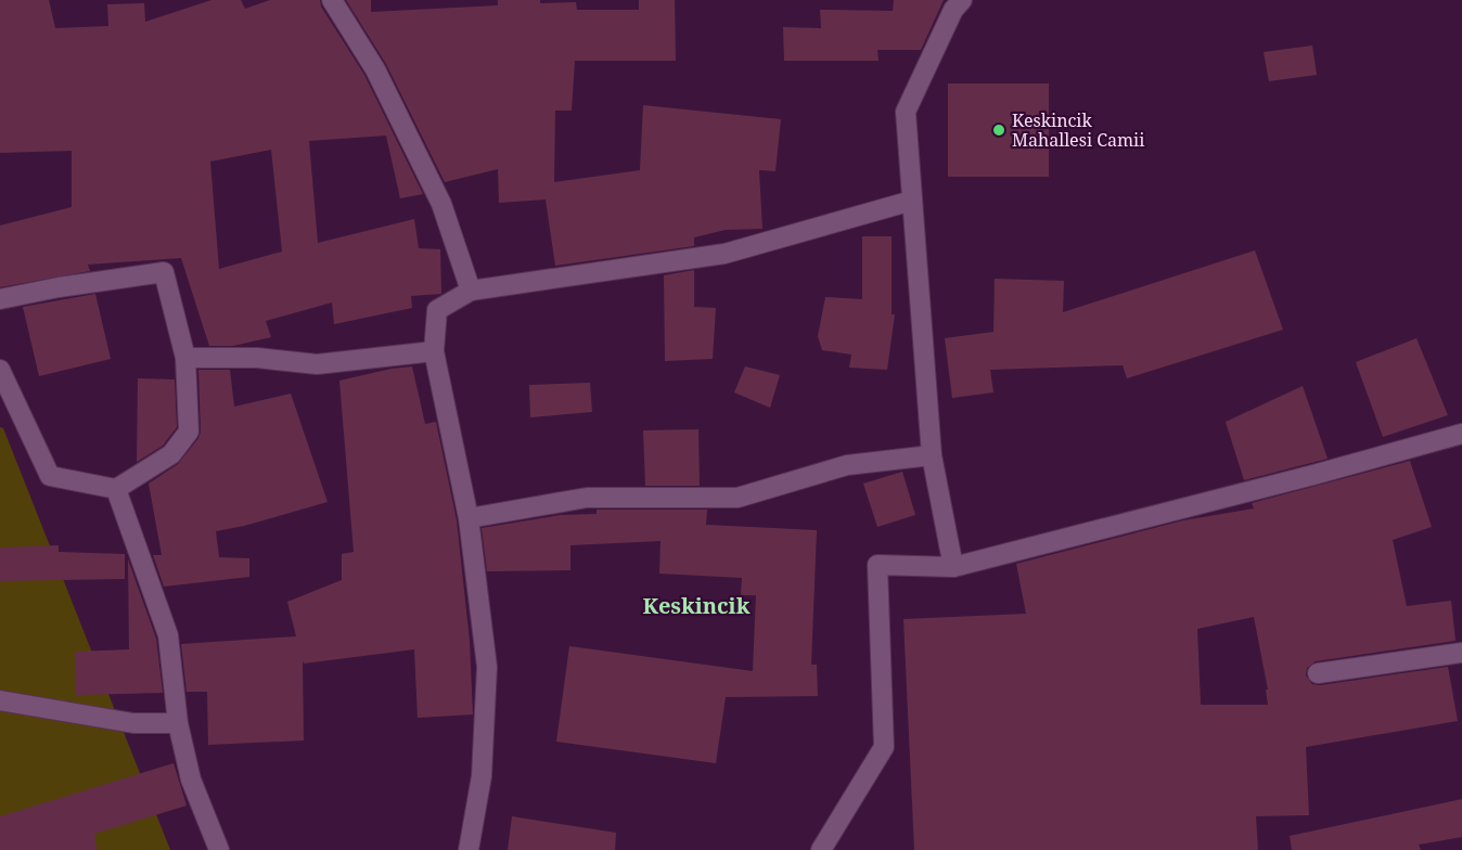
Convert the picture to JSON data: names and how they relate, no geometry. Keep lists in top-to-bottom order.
{
  "districts": ["Keskincik"],
  "places": ["Keskincik Mahallesi Camii"]
}
